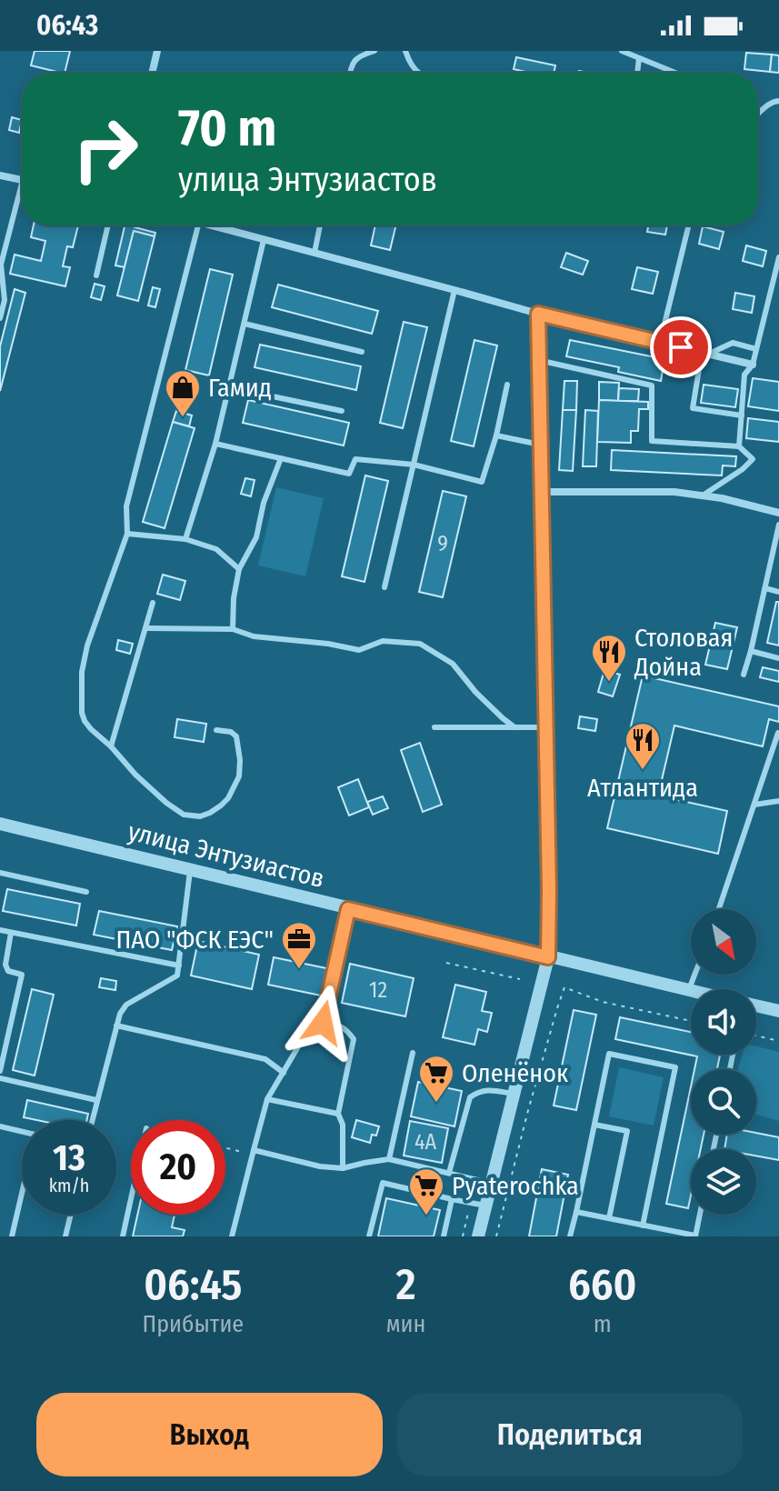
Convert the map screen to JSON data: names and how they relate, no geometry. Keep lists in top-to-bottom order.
{
  "streets": {
    "street": ["улица Энтузиастов"]
  },
  "places": {
    "shop": ["Гамид"],
    "restaurant": ["Столовая Дойна", "Атлантида"],
    "office": ["ПАО \"ФСК ЕЭС\""],
    "supermarket": ["Оленёнок", "Pyaterochka"]
  },
  "house_numbers": ["9", "12", "4А"],
  "north": "bottom right",
  "page": {
    "status": "06:43",
    "turn": ["70 m", "улица Энтузиастов"],
    "speed": "13 km/h",
    "limit": "20",
    "eta": [
      "06:45",
      "Прибытие",
      "2",
      "мин",
      "660",
      "m"
    ],
    "buttons": ["Выход", "Поделиться"]
  }
}
